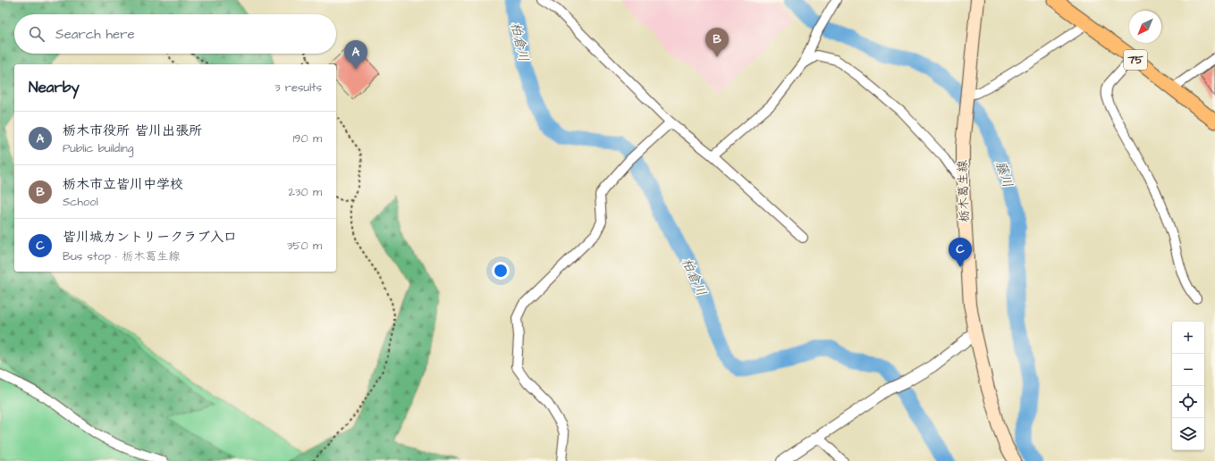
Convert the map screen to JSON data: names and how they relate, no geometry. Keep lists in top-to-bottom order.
{
  "streets": {
    "main road": ["75", "栃木葛生線"]
  },
  "water": ["柏倉川", "藤川"],
  "north": "bottom left",
  "page": {
    "search": "Search here",
    "pins": ["B", "A", "C"],
    "heading": ["Nearby", "3 results"],
    "list": [
      {
        "mark": "A",
        "name": "栃木市役所 皆川出張所",
        "note": "Public building",
        "value": "190 m"
      },
      {
        "mark": "B",
        "name": "栃木市立皆川中学校",
        "note": "School",
        "value": "230 m"
      },
      {
        "mark": "C",
        "name": "皆川城カントリークラブ入口",
        "note": "Bus stop · 栃木葛生線",
        "value": "350 m"
      }
    ],
    "map_buttons": ["+", "−"]
  }
}
